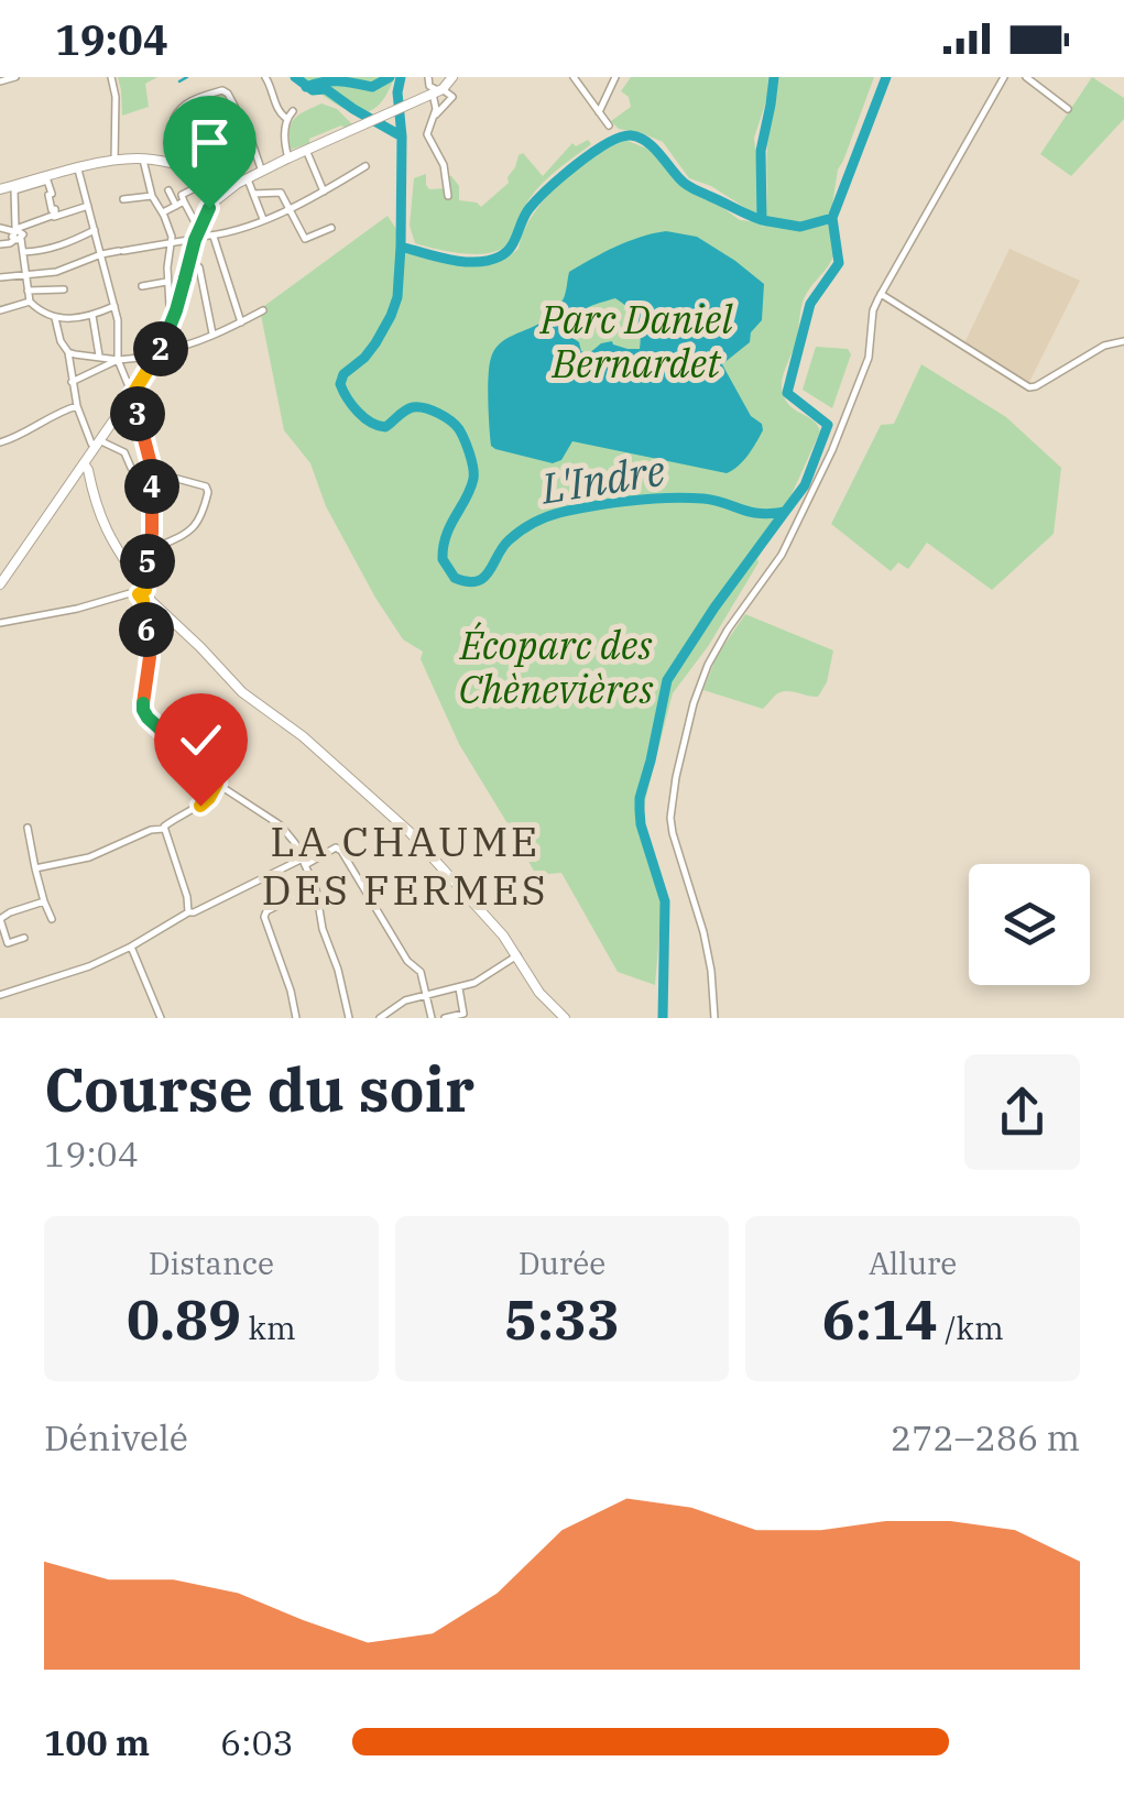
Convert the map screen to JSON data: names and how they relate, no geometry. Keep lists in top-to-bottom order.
{
  "districts": ["LA CHAUME DES FERMES"],
  "water": ["L'Indre"],
  "parks": ["Parc Daniel Bernardet", "Écoparc des Chènevières"],
  "page": {
    "status": "19:04",
    "pins": [
      "2",
      "3",
      "4",
      "5",
      "6"
    ],
    "heading": ["Course du soir", "19:04"],
    "stats": [
      ["Distance", "0.89 km"],
      ["Durée", "5:33"],
      ["Allure", "6:14 /km"]
    ],
    "chart": ["Dénivelé", "272–286 m"],
    "list": [
      {
        "name": "100 m",
        "note": "6:03"
      }
    ]
  }
}
